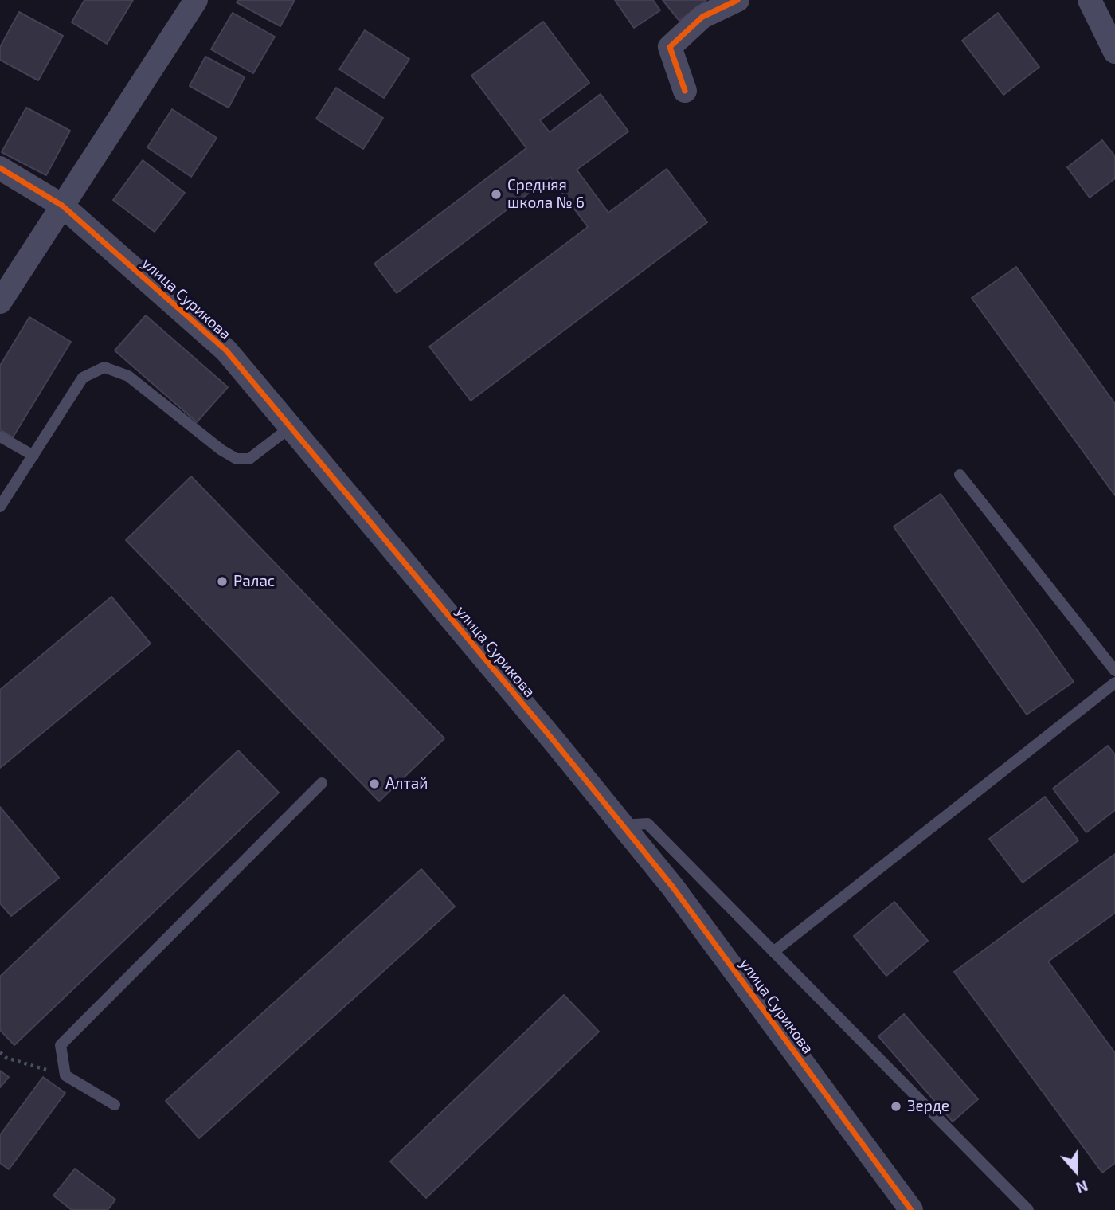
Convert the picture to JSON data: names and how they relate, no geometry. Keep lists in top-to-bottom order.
{
  "streets": {
    "street": ["улица Сурикова"]
  },
  "places": [
    "Средняя школа № 6",
    "Ралас",
    "Алтай",
    "Зерде"
  ],
  "north": "bottom"
}
